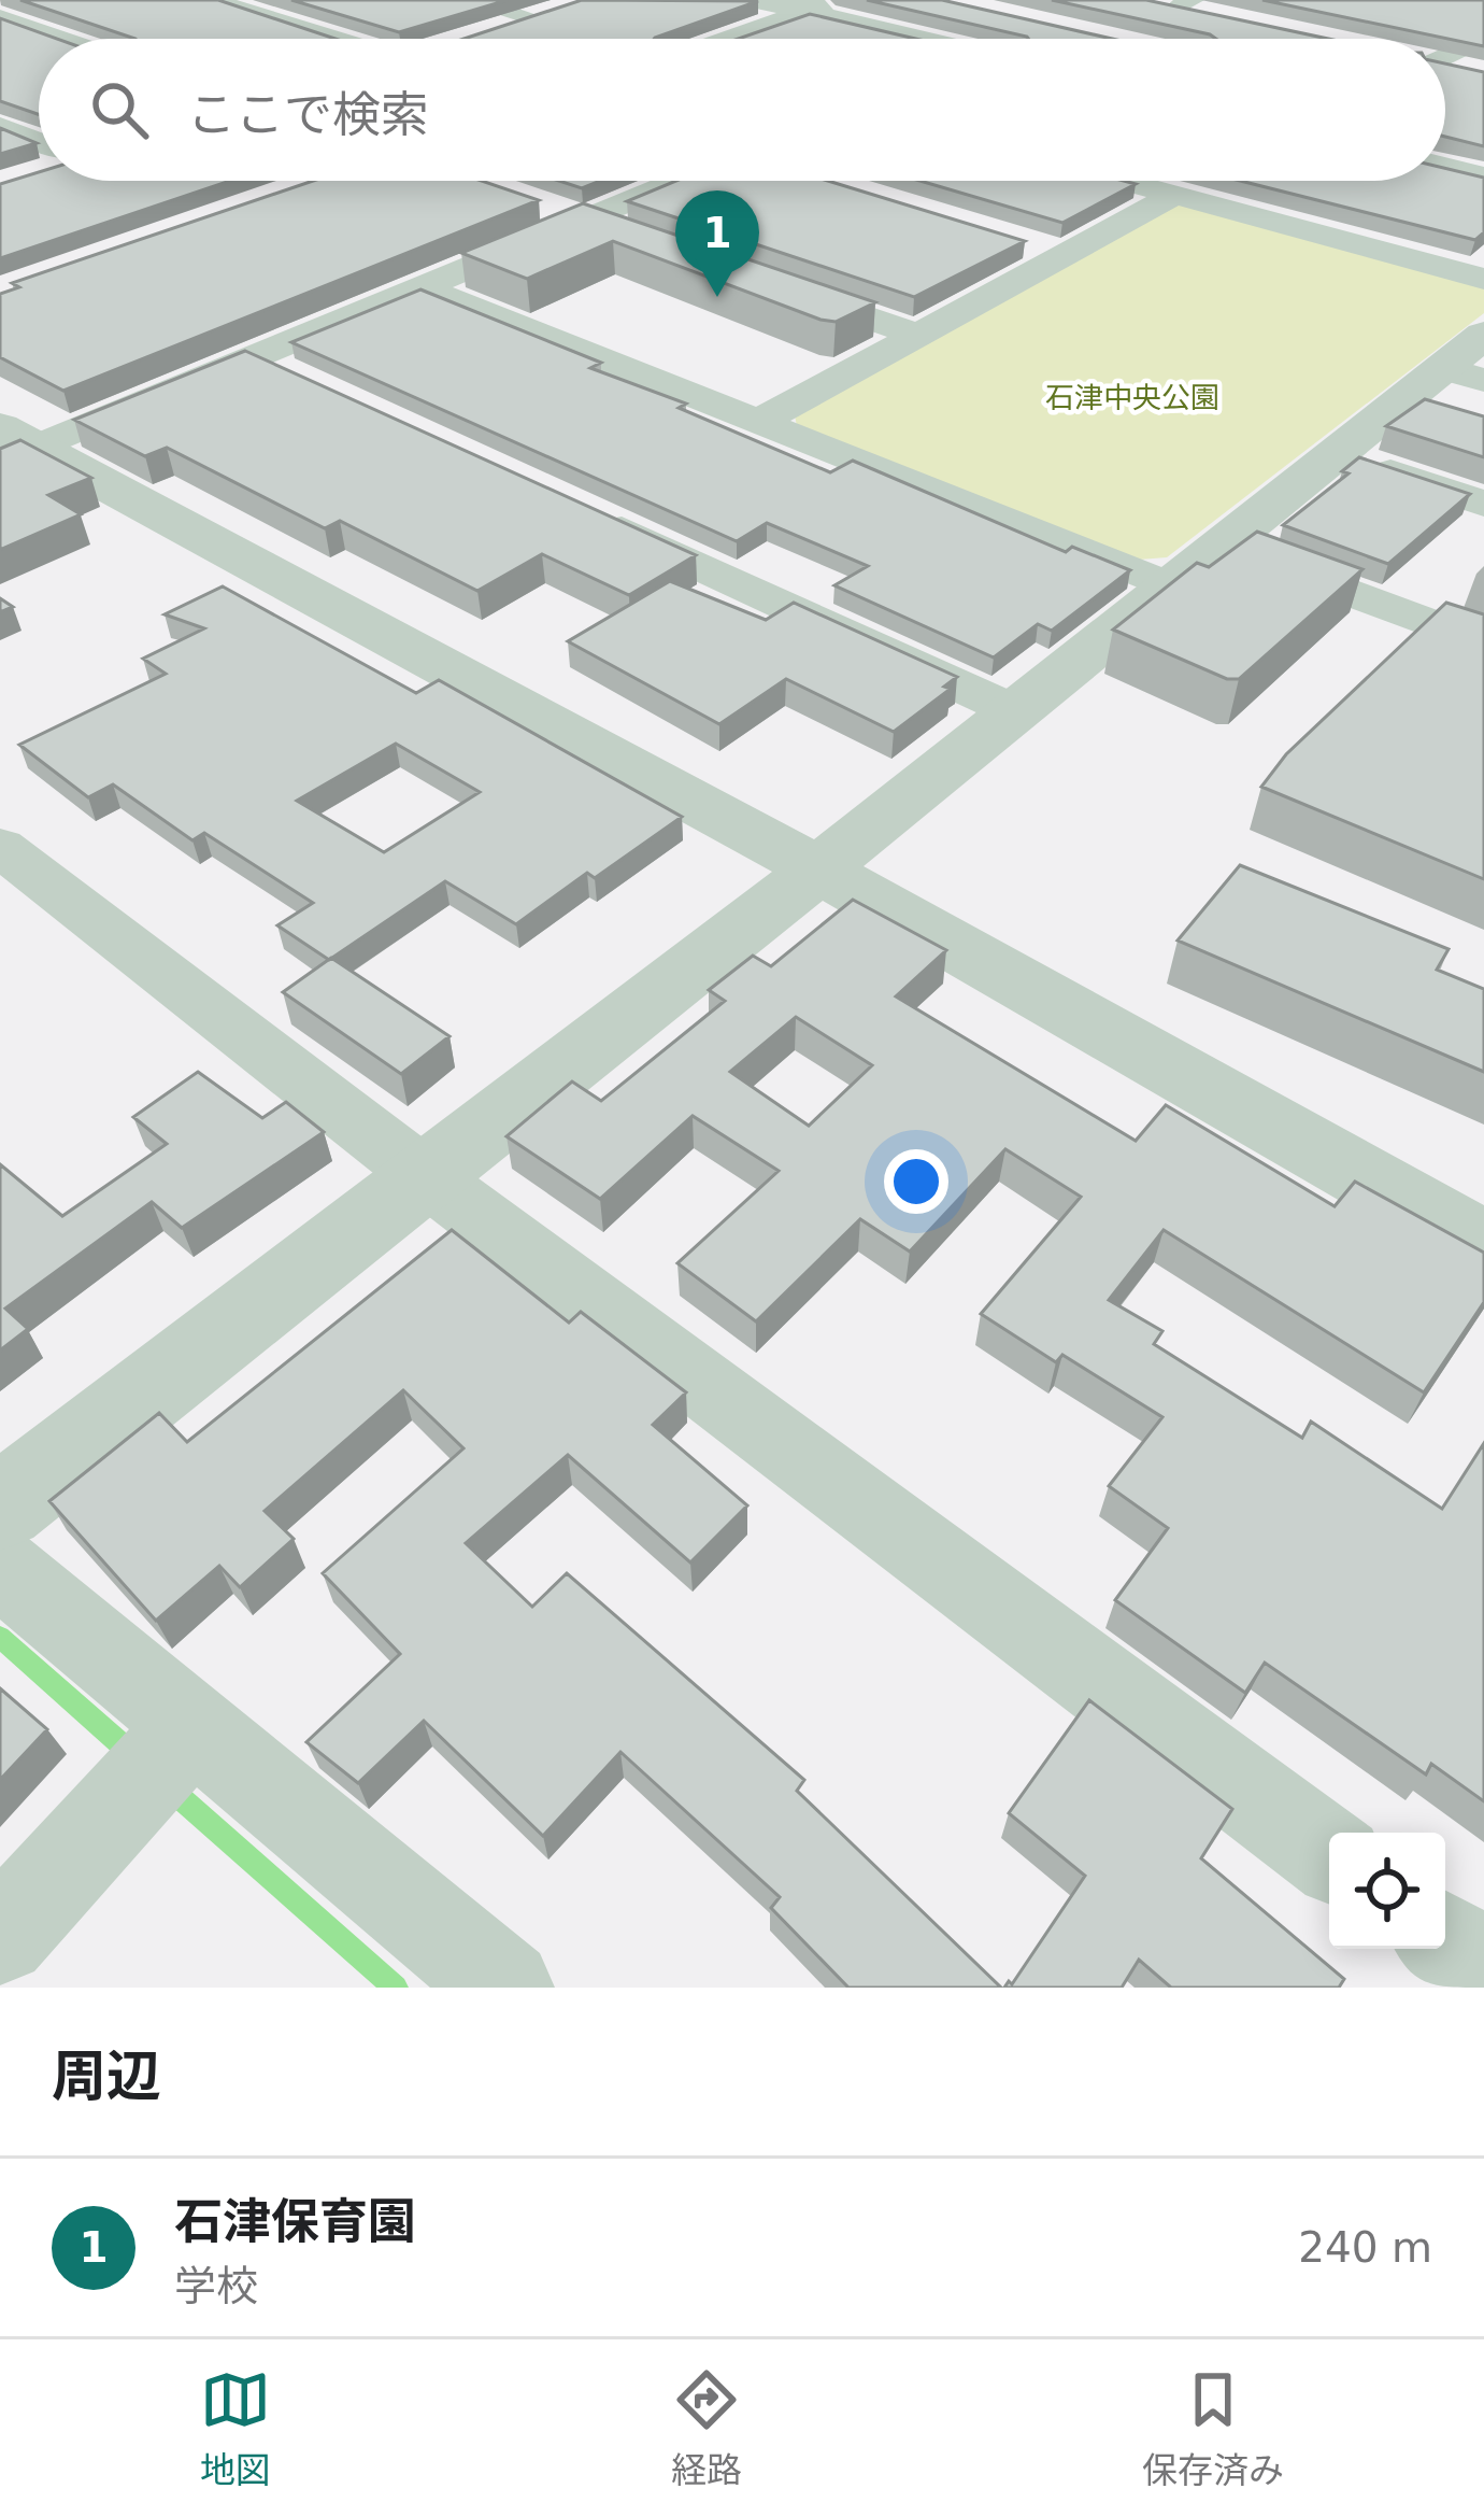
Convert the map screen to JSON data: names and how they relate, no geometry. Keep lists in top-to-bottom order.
{
  "parks": ["石津中央公園"],
  "page": {
    "search": "ここで検索",
    "pins": "1",
    "heading": "周辺",
    "list": [
      {
        "mark": "1",
        "name": "石津保育園",
        "note": "学校",
        "value": "240 m"
      }
    ],
    "nav": ["地図", "経路", "保存済み"]
  }
}
